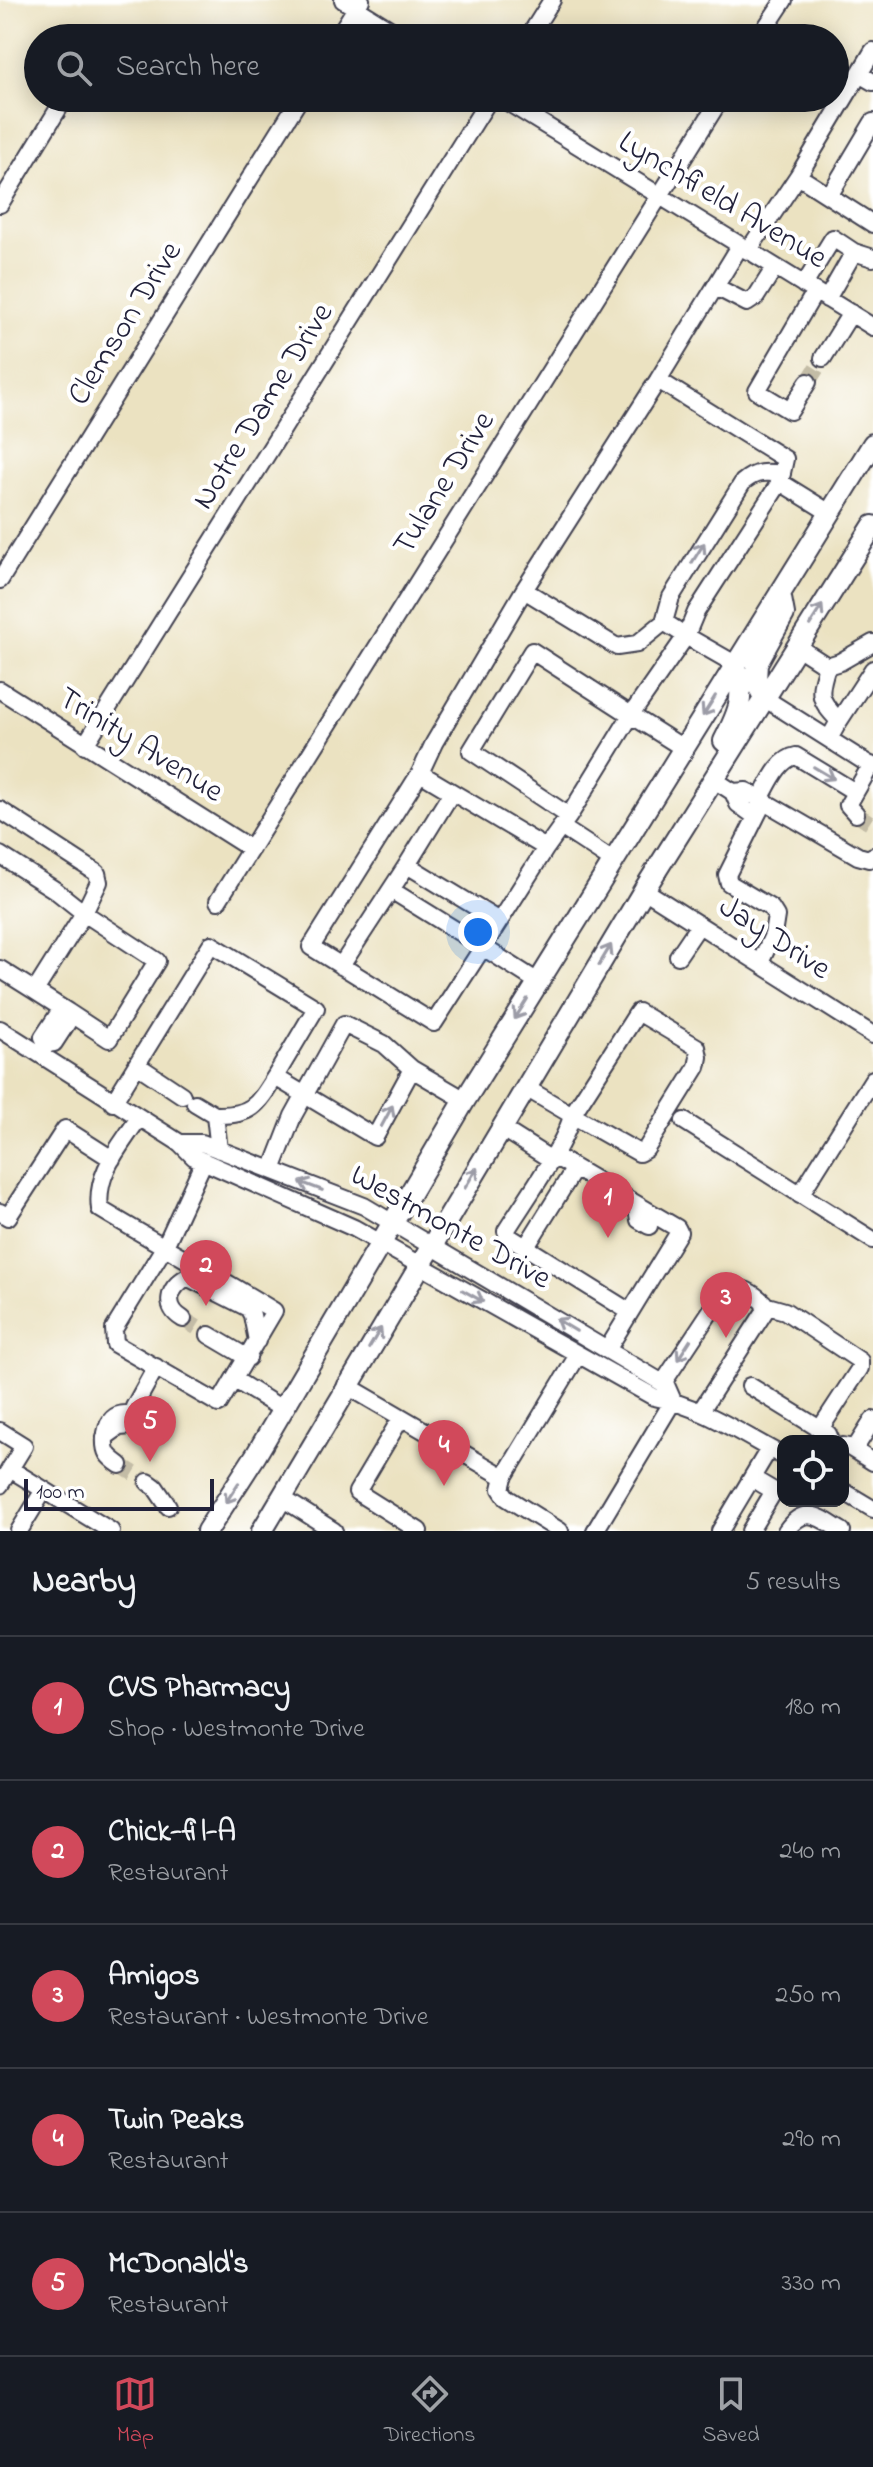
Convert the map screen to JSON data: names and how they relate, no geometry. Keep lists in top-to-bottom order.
{
  "streets": {
    "street": [
      "Lynchfield Avenue",
      "Clemson Drive",
      "Notre Dame Drive",
      "Tulane Drive",
      "Trinity Avenue",
      "Jay Drive",
      "Westmonte Drive"
    ]
  },
  "crossings": [
    ["Lynchfield Avenue", "Tulane Drive"],
    ["Notre Dame Drive", "Trinity Avenue"],
    ["Tulane Drive", "Trinity Avenue"]
  ],
  "scale_bar": "100 m",
  "page": {
    "search": "Search here",
    "pins": [
      "1",
      "2",
      "3",
      "5",
      "4"
    ],
    "scale": "100 m",
    "heading": ["Nearby", "5 results"],
    "list": [
      {
        "mark": "1",
        "name": "CVS Pharmacy",
        "note": "Shop · Westmonte Drive",
        "value": "180 m"
      },
      {
        "mark": "2",
        "name": "Chick-fil-A",
        "note": "Restaurant",
        "value": "240 m"
      },
      {
        "mark": "3",
        "name": "Amigos",
        "note": "Restaurant · Westmonte Drive",
        "value": "250 m"
      },
      {
        "mark": "4",
        "name": "Twin Peaks",
        "note": "Restaurant",
        "value": "290 m"
      },
      {
        "mark": "5",
        "name": "McDonald's",
        "note": "Restaurant",
        "value": "330 m"
      }
    ],
    "nav": ["Map", "Directions", "Saved"]
  }
}
